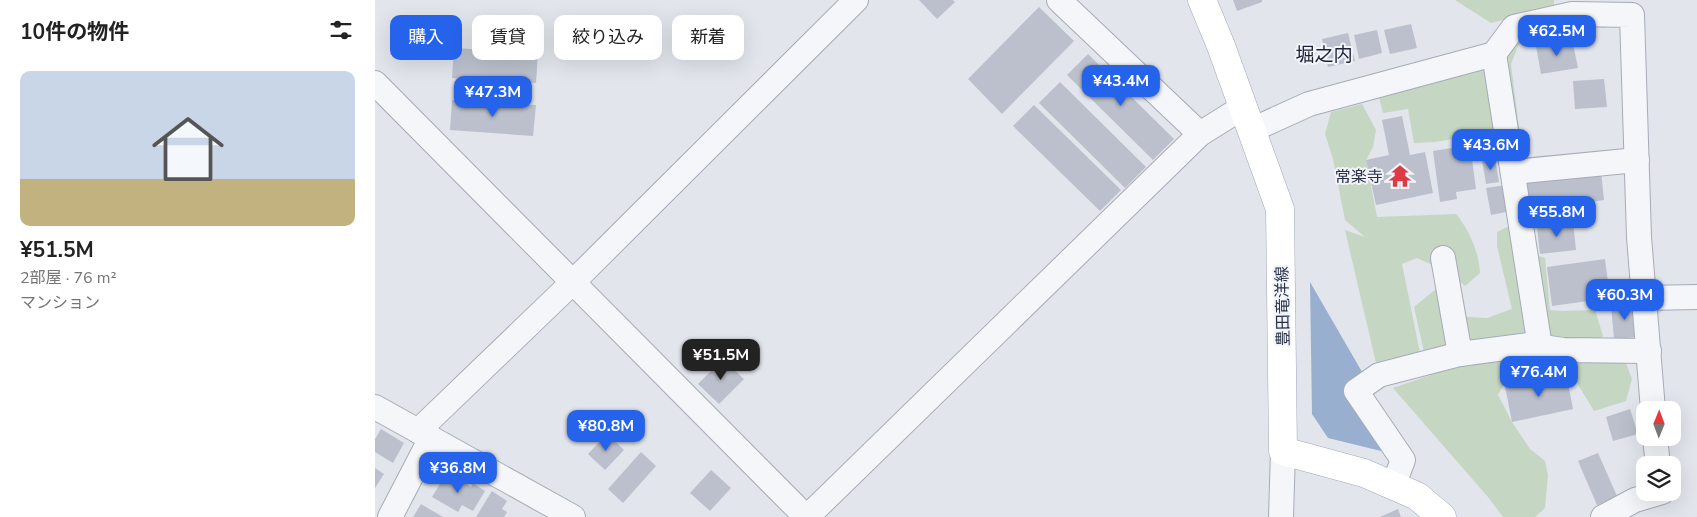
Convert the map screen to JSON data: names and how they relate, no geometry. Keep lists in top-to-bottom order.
{
  "streets": {
    "main road": ["豊田竜洋線"]
  },
  "districts": ["堀之内"],
  "places": {
    "temple": ["常楽寺"]
  },
  "north": "top",
  "page": {
    "heading": "10件の物件",
    "price": [
      "¥62.5M",
      "¥43.4M",
      "¥47.3M",
      "¥43.6M",
      "¥55.8M",
      "¥60.3M",
      "¥51.5M",
      "¥76.4M",
      "¥80.8M",
      "¥36.8M"
    ],
    "chip": [
      "購入",
      "賃貸",
      "絞り込み",
      "新着"
    ],
    "list": [
      {
        "name": "¥51.5M",
        "note": "2部屋 · 76 m² · マンション"
      }
    ]
  }
}
